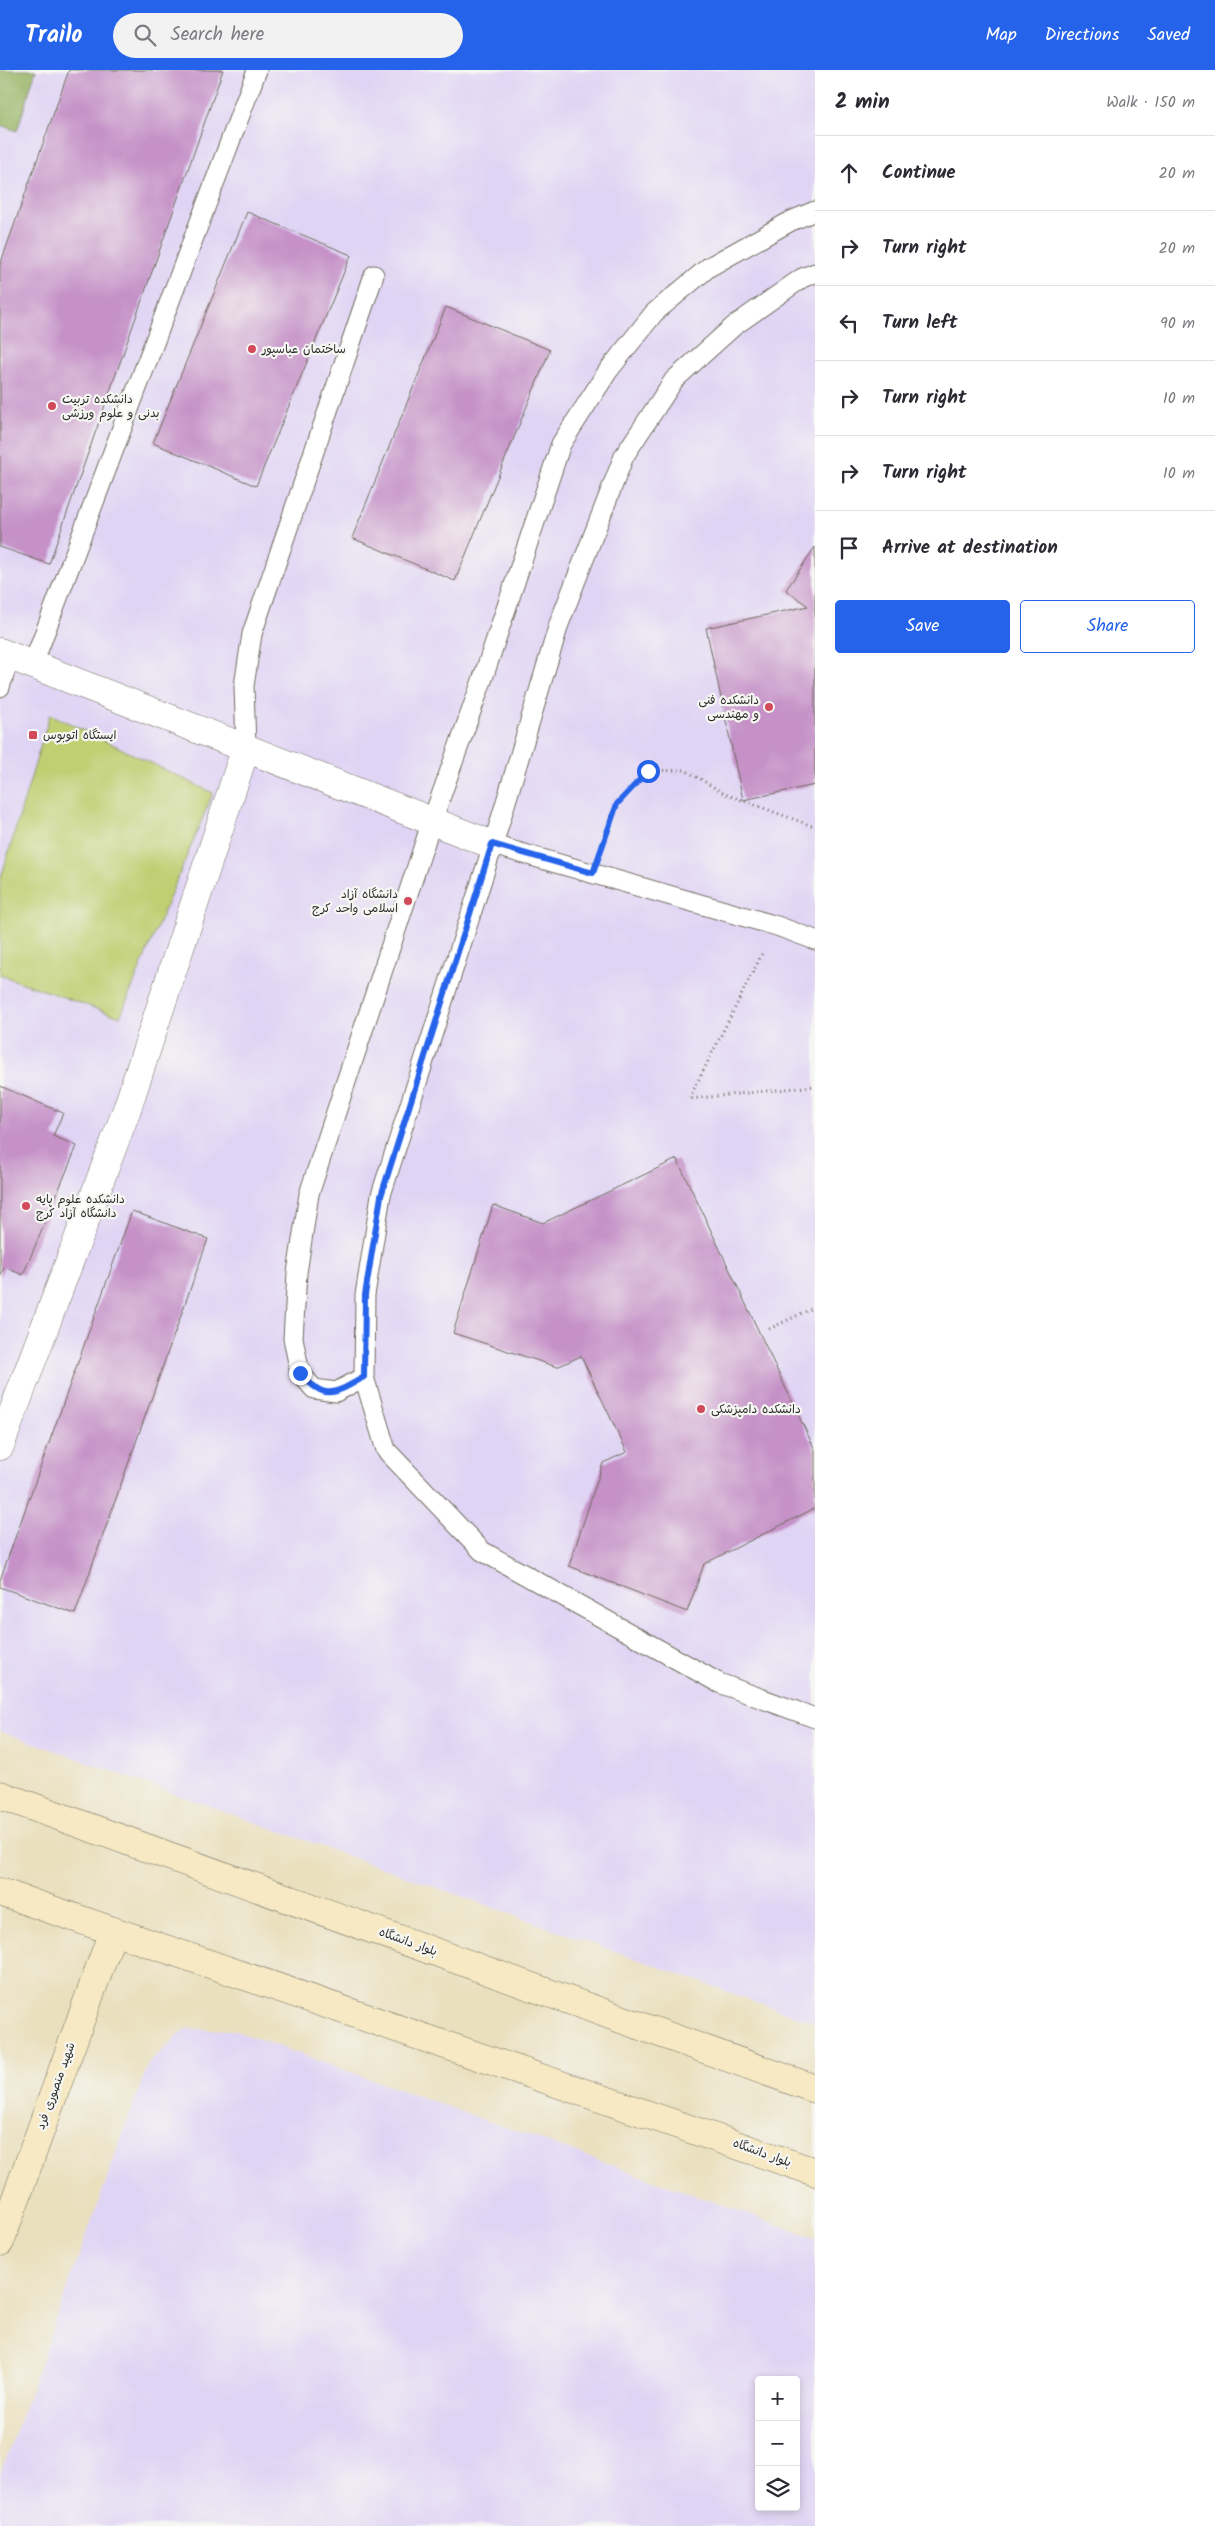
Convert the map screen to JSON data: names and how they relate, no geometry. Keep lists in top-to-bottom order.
{
  "streets": {
    "street": ["بلوار دانشگاه", "شهید منصوری فرد"]
  },
  "crossings": [
    ["بلوار دانشگاه", "شهید منصوری فرد"]
  ],
  "places": {
    "other": [
      "ساختمان عباسپور",
      "دانشکده تربیت بدنی و علوم ورزشی",
      "دانشکده فنی و مهندسی",
      "دانشگاه آزاد اسلامی واحد کرج",
      "دانشکده علوم پایه دانشگاه آزاد کرج",
      "دانشکده دامپزشکی"
    ],
    "transit": ["ایستگاه اتوبوس"]
  },
  "page": {
    "header": "Trailo",
    "search": "Search here",
    "nav": ["Map", "Directions", "Saved"],
    "heading": ["2 min", "Walk · 150 m"],
    "list": [
      ["Continue", "20 m"],
      ["Turn right", "20 m"],
      ["Turn left", "90 m"],
      ["Turn right", "10 m"],
      ["Turn right", "10 m"],
      "Arrive at destination"
    ],
    "buttons": ["Save", "Share"],
    "map_buttons": ["+", "−"]
  }
}
